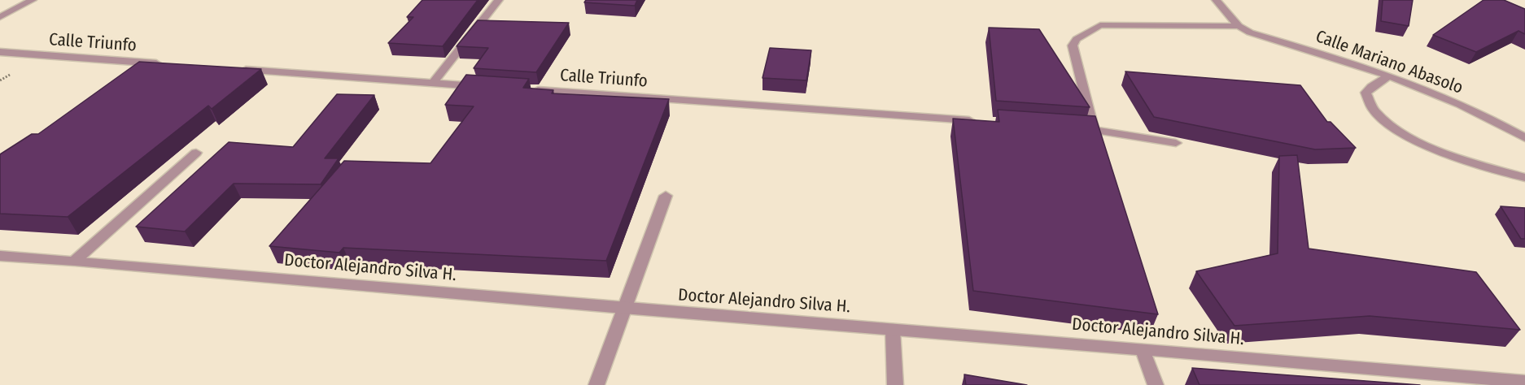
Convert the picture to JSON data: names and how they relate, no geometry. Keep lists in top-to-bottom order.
{
  "streets": {
    "street": ["Calle Triunfo", "Calle Mariano Abasolo", "Doctor Alejandro Silva H."]
  }
}
